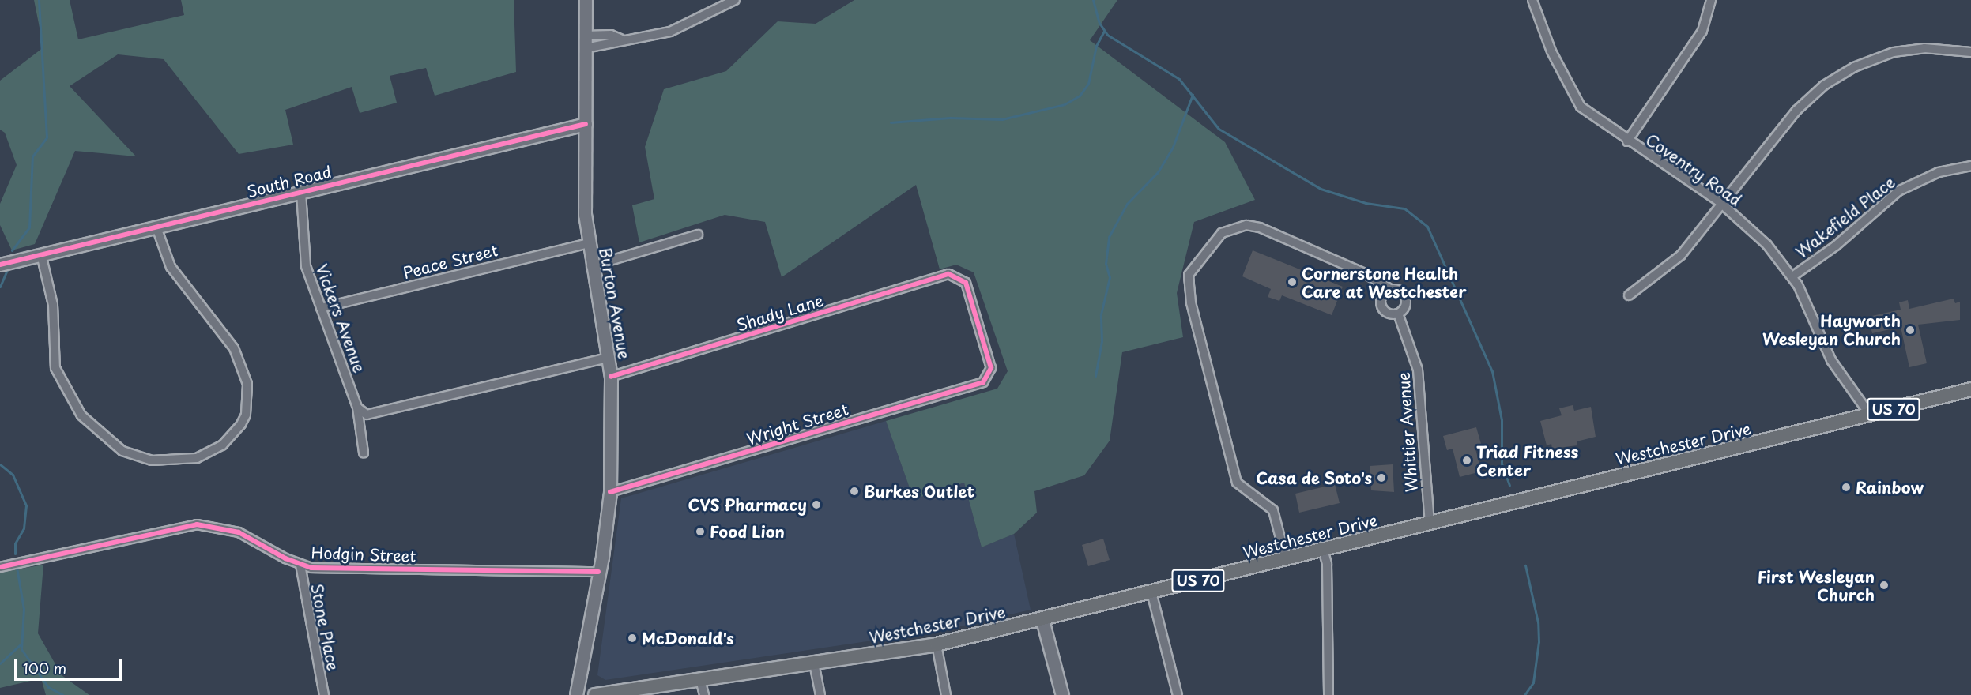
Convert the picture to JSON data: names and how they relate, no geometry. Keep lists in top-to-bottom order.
{
  "streets": {
    "main road": ["US 70", "Westchester Drive"],
    "street": [
      "Coventry Road",
      "South Road",
      "Wakefield Place",
      "Peace Street",
      "Burton Avenue",
      "Shady Lane",
      "Vickers Avenue",
      "Wright Street",
      "Whittier Avenue",
      "Hodgin Street",
      "Stone Place"
    ]
  },
  "crossings": [
    ["Coventry Road", "Wakefield Place"],
    ["Coventry Road", "Westchester Drive"],
    ["South Road", "Burton Avenue"],
    ["South Road", "Vickers Avenue"],
    ["Peace Street", "Burton Avenue"],
    ["Peace Street", "Vickers Avenue"],
    ["Burton Avenue", "Shady Lane"],
    ["Burton Avenue", "Wright Street"],
    ["Burton Avenue", "Hodgin Street"],
    ["Shady Lane", "Wright Street"],
    ["Whittier Avenue", "Westchester Drive"],
    ["Hodgin Street", "Stone Place"]
  ],
  "places": [
    "Cornerstone Health Care at Westchester",
    "Hayworth Wesleyan Church",
    "Triad Fitness Center",
    "Casa de Soto's",
    "Rainbow",
    "Burkes Outlet",
    "CVS Pharmacy",
    "Food Lion",
    "First Wesleyan Church",
    "McDonald's"
  ],
  "scale_bar": "100 m"
}
